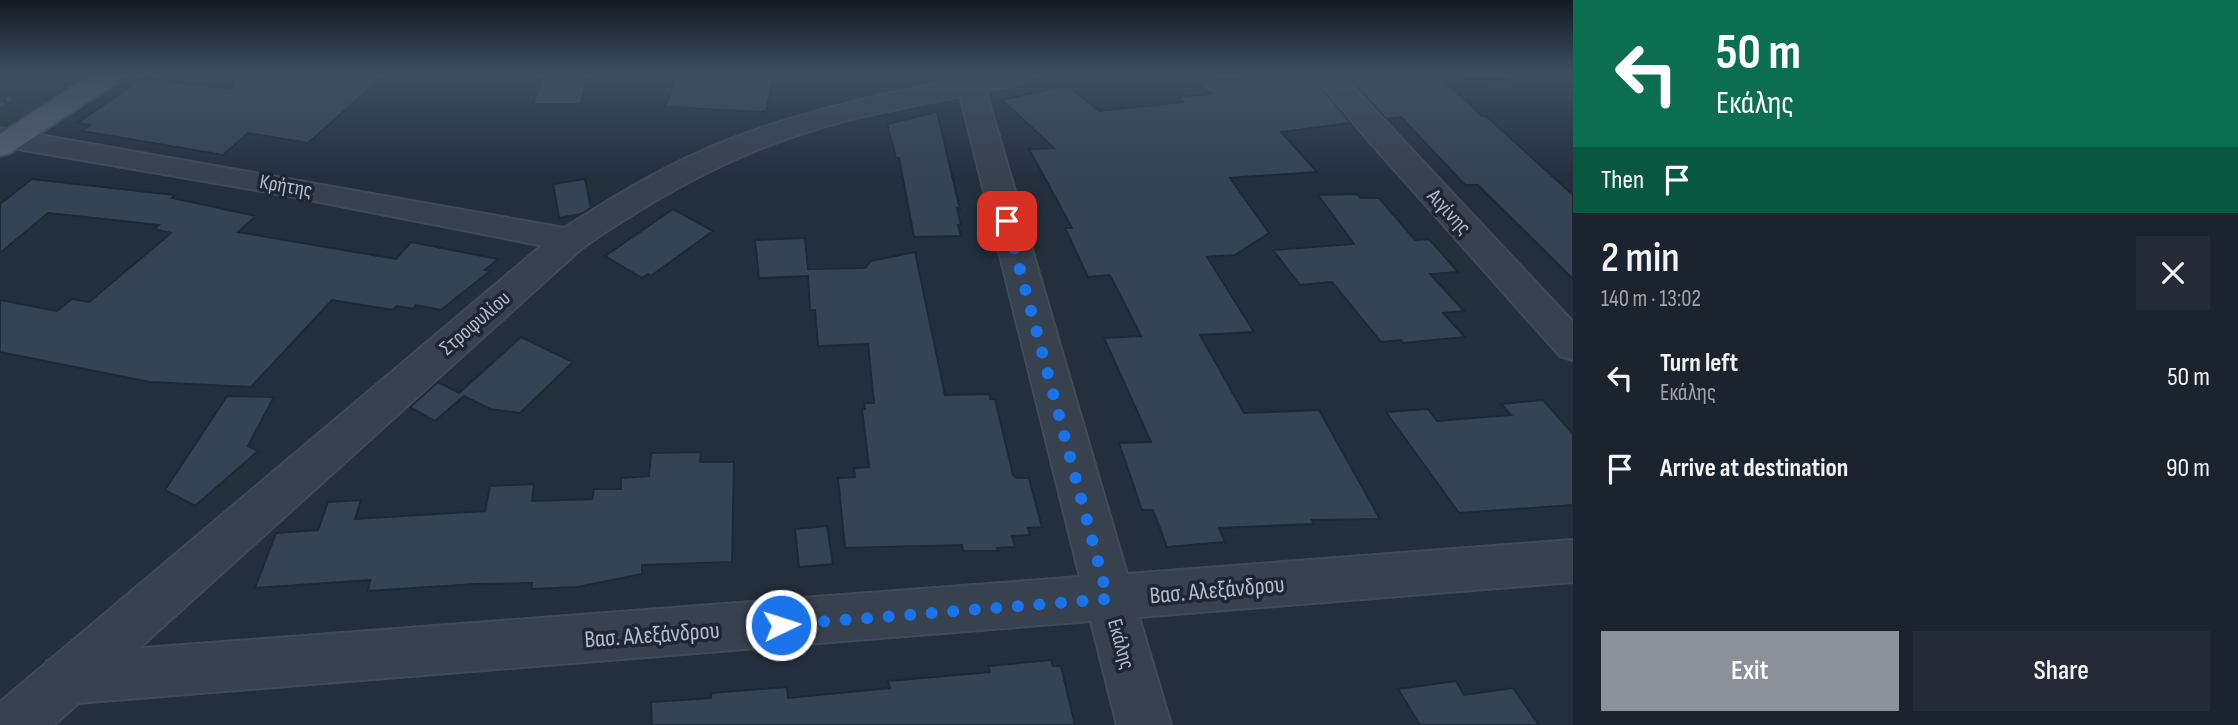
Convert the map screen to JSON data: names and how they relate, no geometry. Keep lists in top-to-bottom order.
{
  "streets": {
    "street": [
      "Κρήτης",
      "Αιγίνης",
      "Στροφυλίου",
      "Βασ. Αλεξάνδρου",
      "Εκάλης"
    ]
  },
  "crossings": [
    ["Κρήτης", "Στροφυλίου"],
    ["Στροφυλίου", "Βασ. Αλεξάνδρου"],
    ["Βασ. Αλεξάνδρου", "Εκάλης"]
  ],
  "page": {
    "turn": ["50 m", "Εκάλης"],
    "then": "Then",
    "heading": ["2 min", "140 m · 13:02"],
    "list": [
      {
        "name": "Turn left",
        "note": "Εκάλης",
        "value": "50 m"
      },
      {
        "name": "Arrive at destination",
        "value": "90 m"
      }
    ],
    "buttons": ["Exit", "Share"]
  }
}
